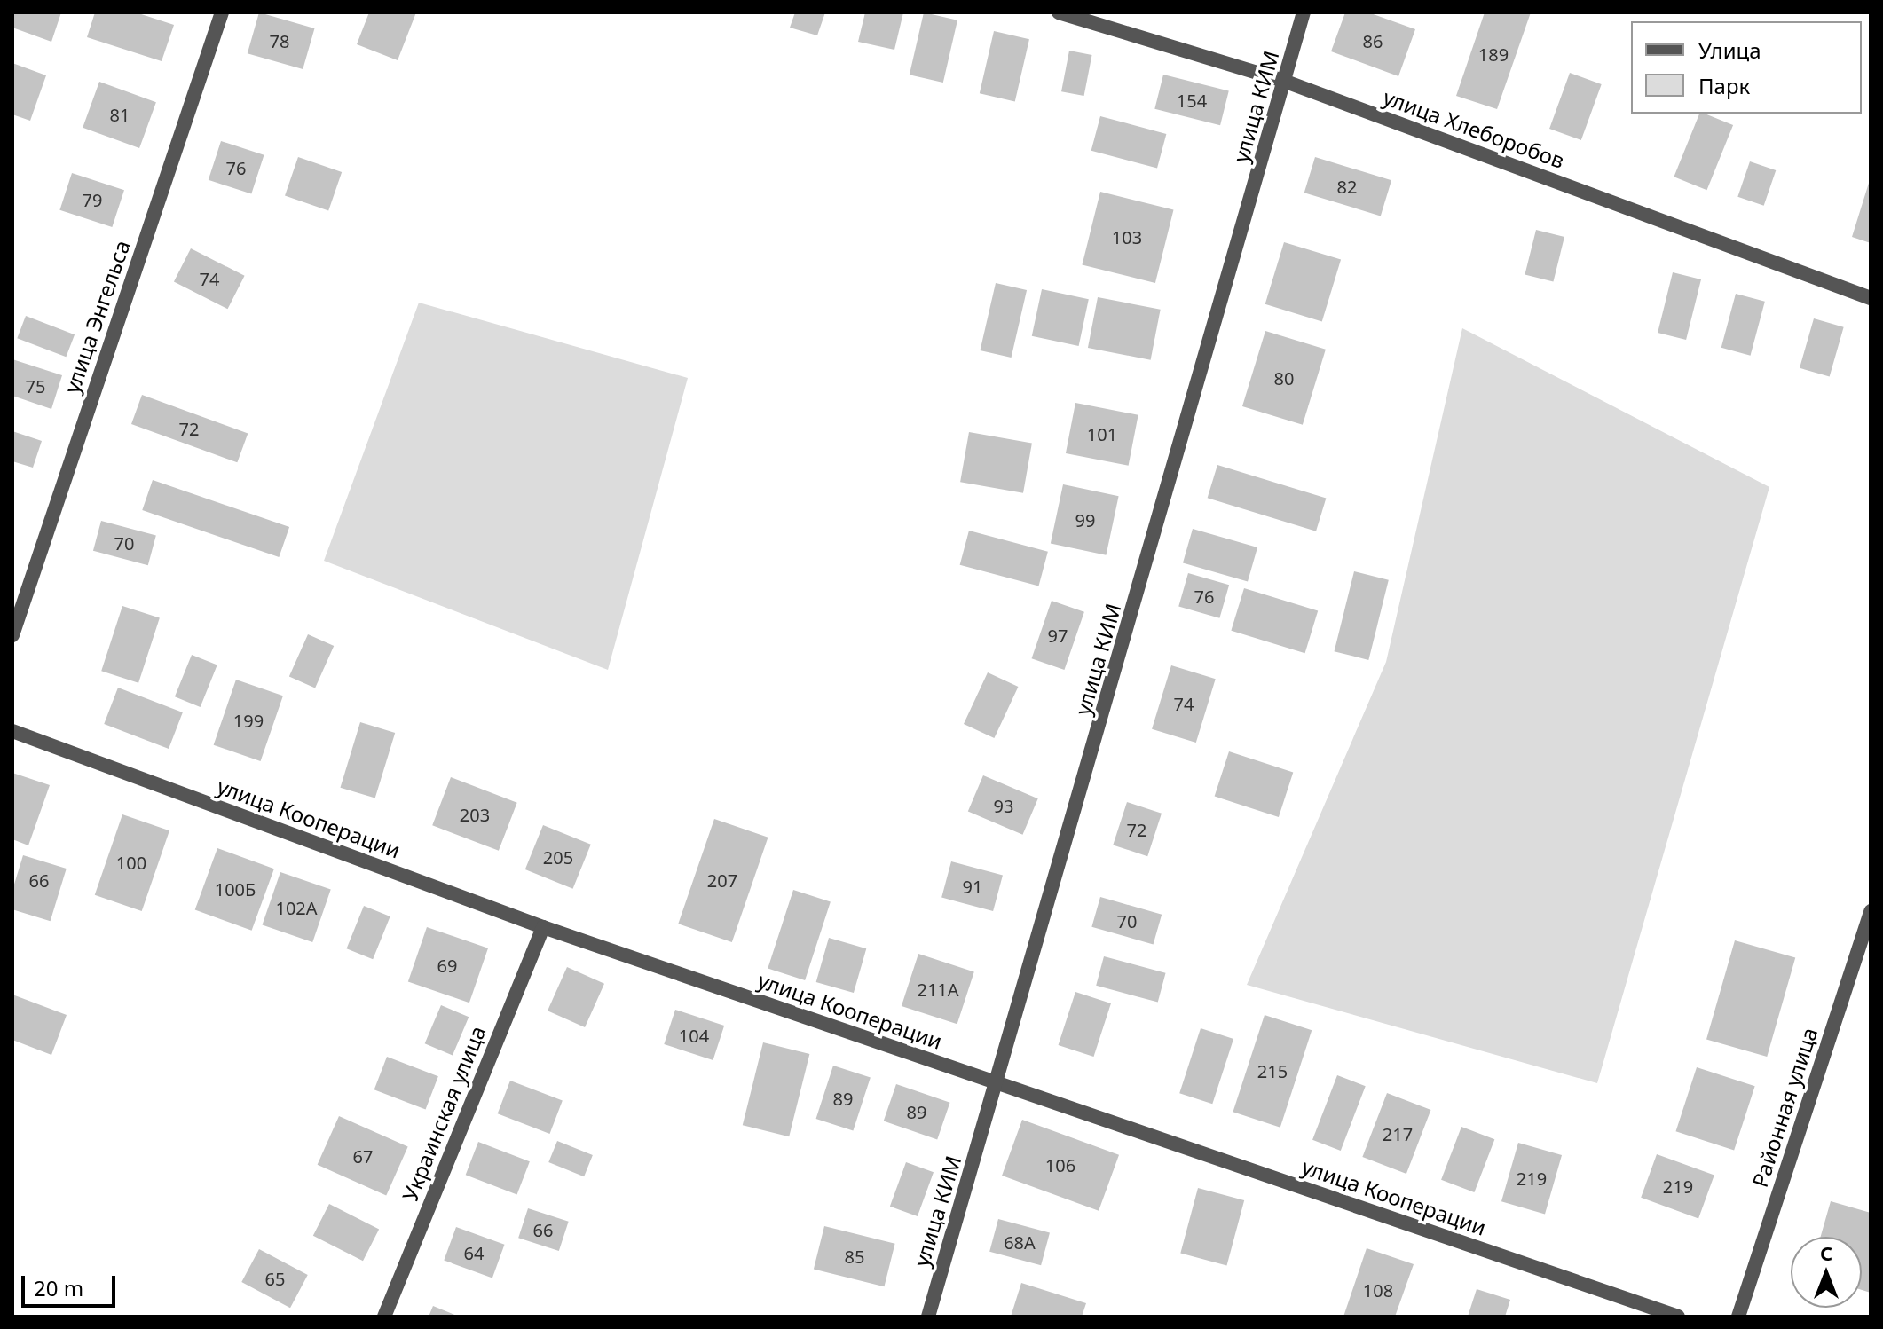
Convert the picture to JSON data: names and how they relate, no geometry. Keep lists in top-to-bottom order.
{
  "streets": {
    "street": [
      "улица КИМ",
      "улица Хлеборобов",
      "улица Энгельса",
      "улица Кооперации",
      "Районная улица",
      "Украинская улица"
    ]
  },
  "crossings": [
    ["улица КИМ", "улица Хлеборобов"],
    ["улица КИМ", "улица Кооперации"],
    ["улица Кооперации", "Украинская улица"]
  ],
  "house_numbers": [
    "78",
    "86",
    "189",
    "154",
    "81",
    "76",
    "82",
    "79",
    "103",
    "74",
    "80",
    "75",
    "72",
    "101",
    "99",
    "70",
    "76",
    "97",
    "74",
    "199",
    "93",
    "203",
    "72",
    "205",
    "100",
    "66",
    "207",
    "91",
    "100Б",
    "102А",
    "70",
    "69",
    "211А",
    "104",
    "215",
    "89",
    "89",
    "217",
    "67",
    "106",
    "219",
    "219",
    "66",
    "68А",
    "64",
    "85",
    "65",
    "108"
  ],
  "legend": ["Улица", "Парк"],
  "scale_bar": "20 m",
  "north": "top"
}
